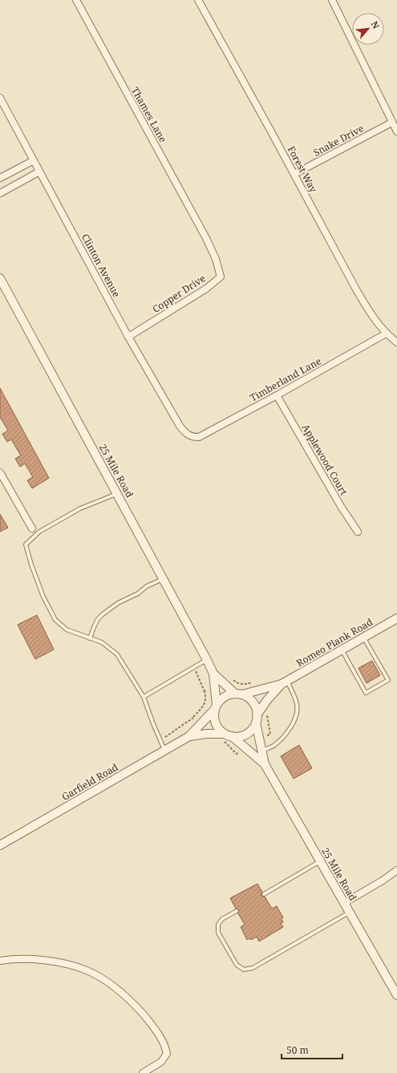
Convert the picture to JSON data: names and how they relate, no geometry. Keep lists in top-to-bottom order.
{
  "streets": {
    "street": [
      "Thames Lane",
      "Snake Drive",
      "Forest Way",
      "Clinton Avenue",
      "Copper Drive",
      "Timberland Lane",
      "Applewood Court",
      "25 Mile Road",
      "Romeo Plank Road",
      "Garfield Road"
    ]
  },
  "crossings": [
    ["Thames Lane", "Copper Drive"],
    ["Snake Drive", "Forest Way"],
    ["Forest Way", "Timberland Lane"],
    ["Clinton Avenue", "Copper Drive"],
    ["Clinton Avenue", "Timberland Lane"],
    ["Timberland Lane", "Applewood Court"],
    ["25 Mile Road", "Romeo Plank Road"],
    ["25 Mile Road", "Garfield Road"],
    ["Romeo Plank Road", "Garfield Road"]
  ],
  "scale_bar": "50 m",
  "north": "top right"
}
